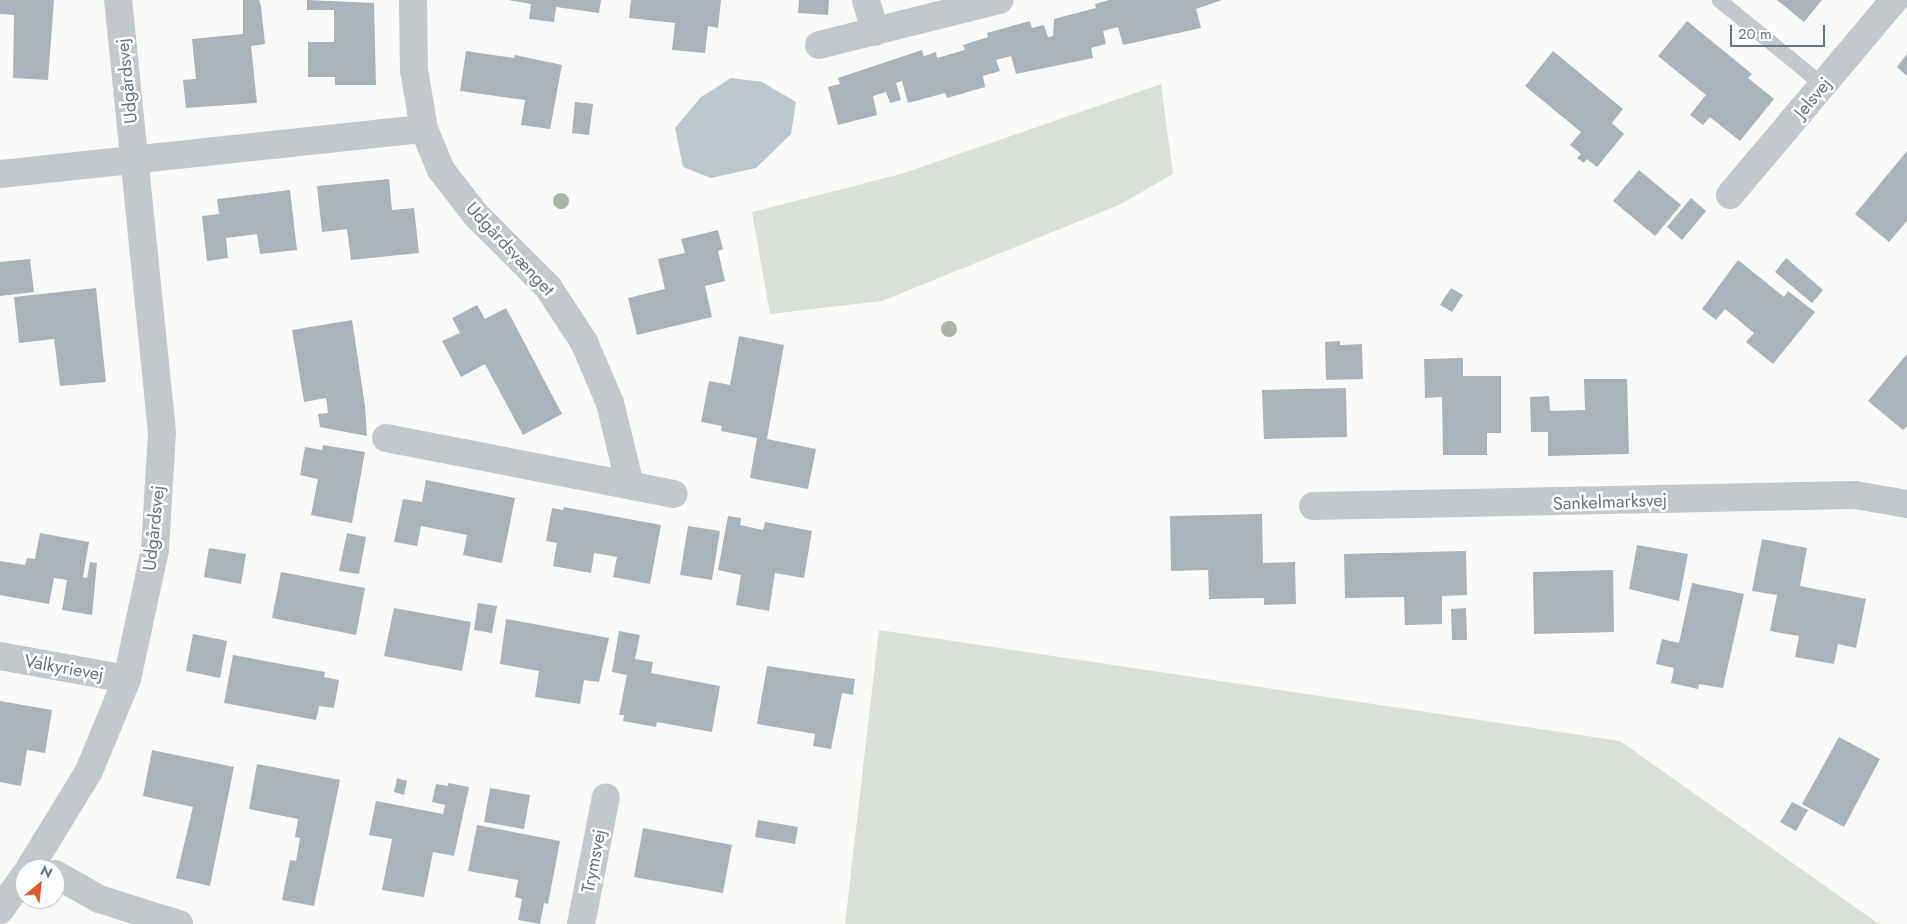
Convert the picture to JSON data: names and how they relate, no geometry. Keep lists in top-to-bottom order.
{
  "streets": {
    "street": [
      "Udgårdsvej",
      "Jelsvej",
      "Udgårdsvænget",
      "Sankelmarksvej",
      "Valkyrievej",
      "Trymsvej"
    ]
  },
  "crossings": [
    ["Udgårdsvej", "Valkyrievej"]
  ],
  "scale_bar": "20 m",
  "north": "top right"
}
